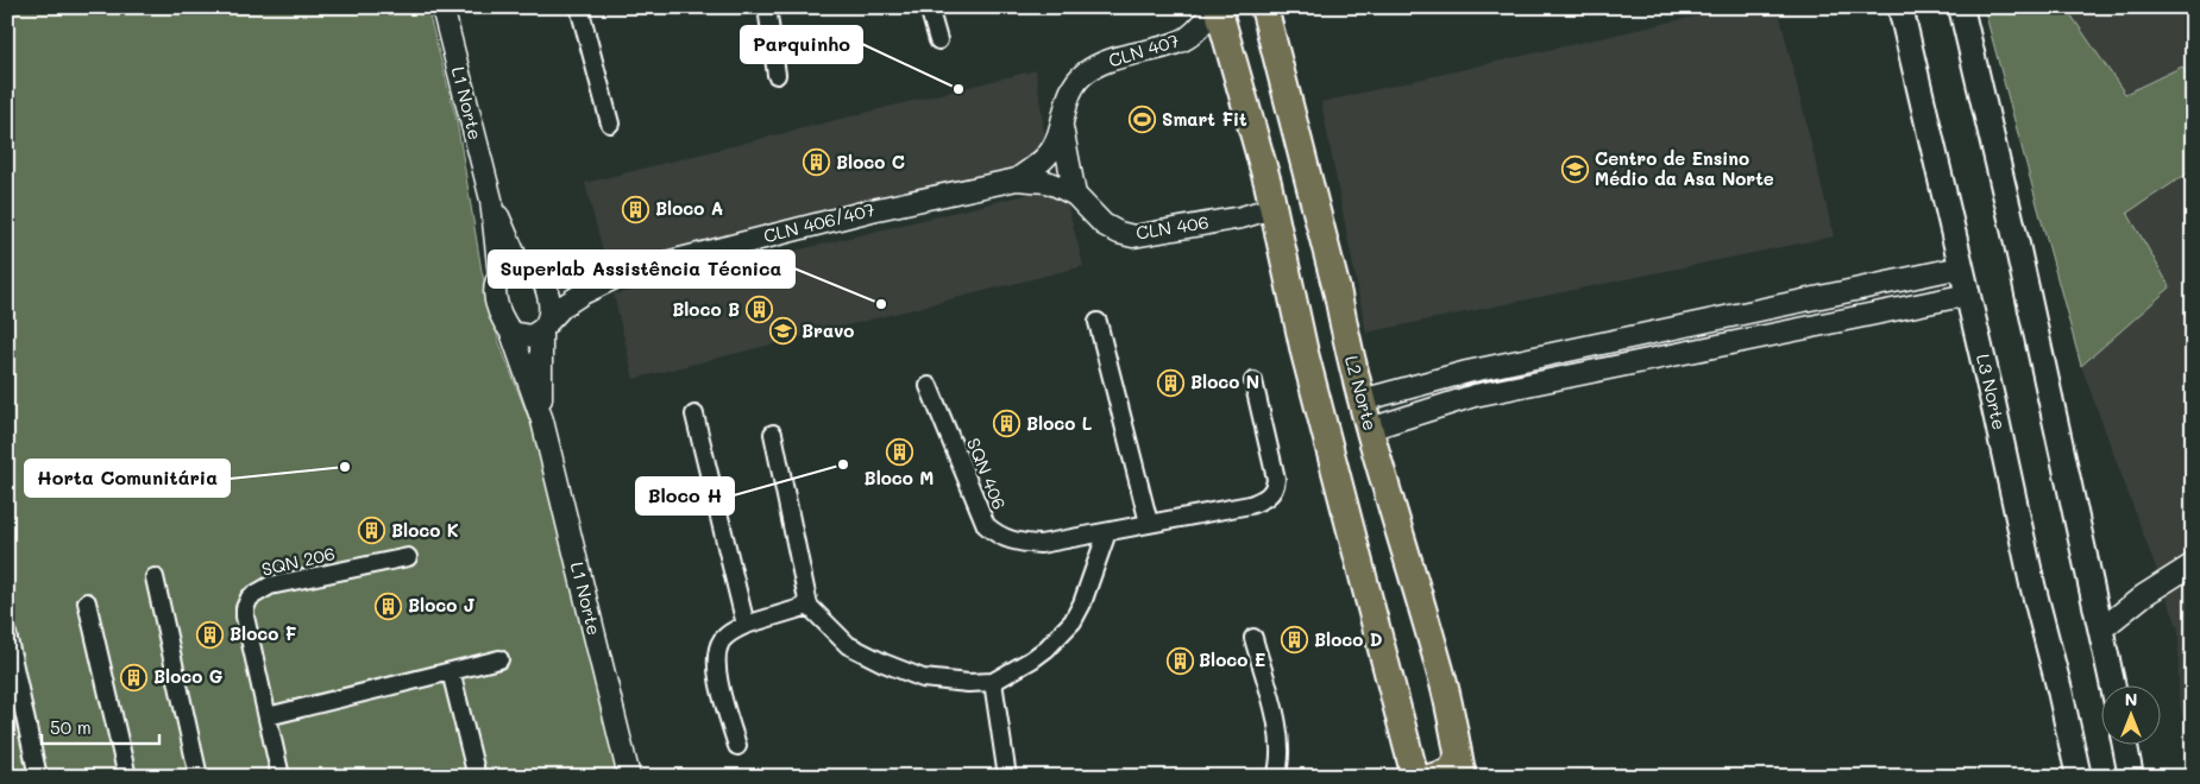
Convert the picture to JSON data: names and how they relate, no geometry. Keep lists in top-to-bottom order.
{
  "streets": {
    "main road": ["L3 Norte", "L2 Norte"],
    "street": [
      "CLN 407",
      "L1 Norte",
      "CLN 406/407",
      "CLN 406",
      "SQN 406",
      "SQN 206"
    ]
  },
  "crossings": [
    ["CLN 407", "CLN 406/407"],
    ["CLN 407", "CLN 406"],
    ["L1 Norte", "CLN 406/407"],
    ["CLN 406/407", "CLN 406"]
  ],
  "places": {
    "other": [
      "Parquinho",
      "Superlab Assistência Técnica",
      "Bloco H",
      "Horta Comunitária"
    ],
    "sports": ["Smart Fit"],
    "building": [
      "Bloco C",
      "Bloco A",
      "Bloco B",
      "Bloco N",
      "Bloco L",
      "Bloco M",
      "Bloco K",
      "Bloco J",
      "Bloco F",
      "Bloco D",
      "Bloco E",
      "Bloco G"
    ],
    "school or university": ["Centro de Ensino Médio da Asa Norte", "Bravo"]
  },
  "scale_bar": "50 m",
  "north": "top"
}
